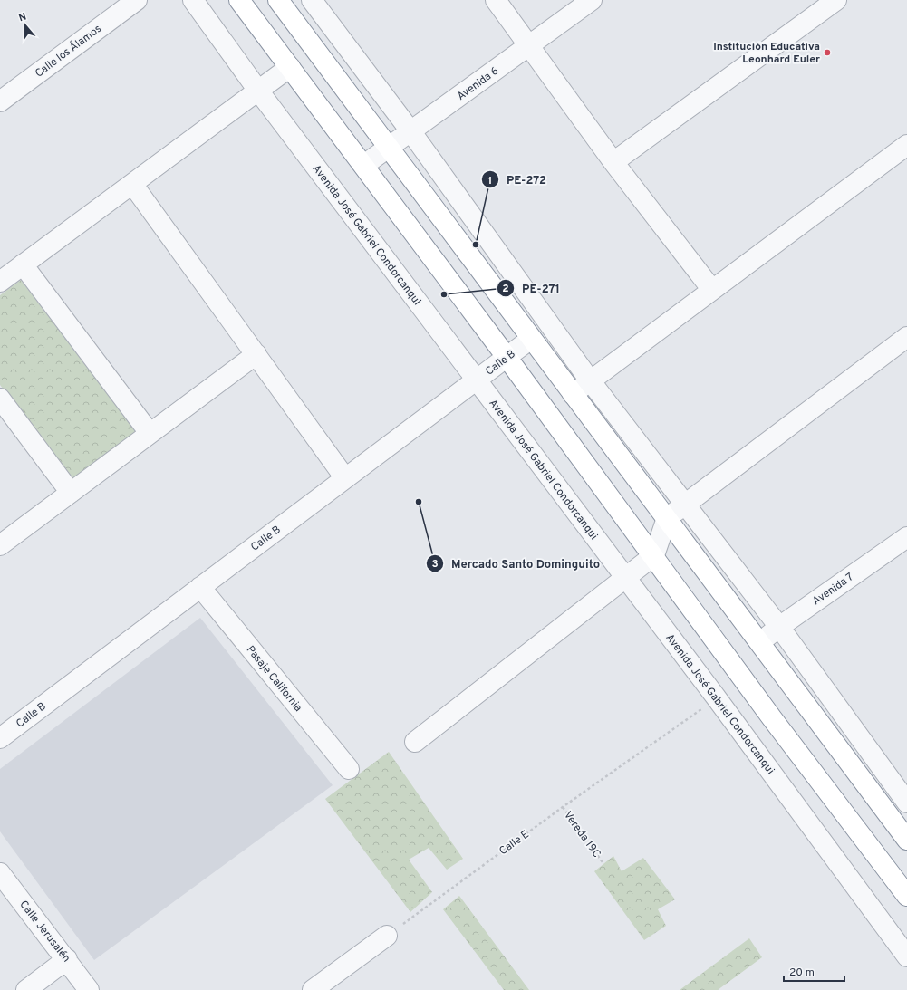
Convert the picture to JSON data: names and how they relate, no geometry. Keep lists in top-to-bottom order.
{
  "streets": {
    "street": [
      "Calle los Álamos",
      "Avenida 6",
      "Avenida José Gabriel Condorcanqui",
      "Calle B",
      "Avenida 7",
      "Pasaje California",
      "Calle Jerusalén"
    ],
    "path": ["Vereda 19C", "Calle E"]
  },
  "crossings": [
    ["Avenida José Gabriel Condorcanqui", "Calle B"],
    ["Avenida José Gabriel Condorcanqui", "Calle E"],
    ["Calle B", "Pasaje California"],
    ["Vereda 19C", "Calle E"]
  ],
  "places": [
    "Institución Educativa Leonhard Euler",
    "PE-272",
    "PE-271",
    "Mercado Santo Dominguito"
  ],
  "scale_bar": "20 m",
  "north": "top"
}
